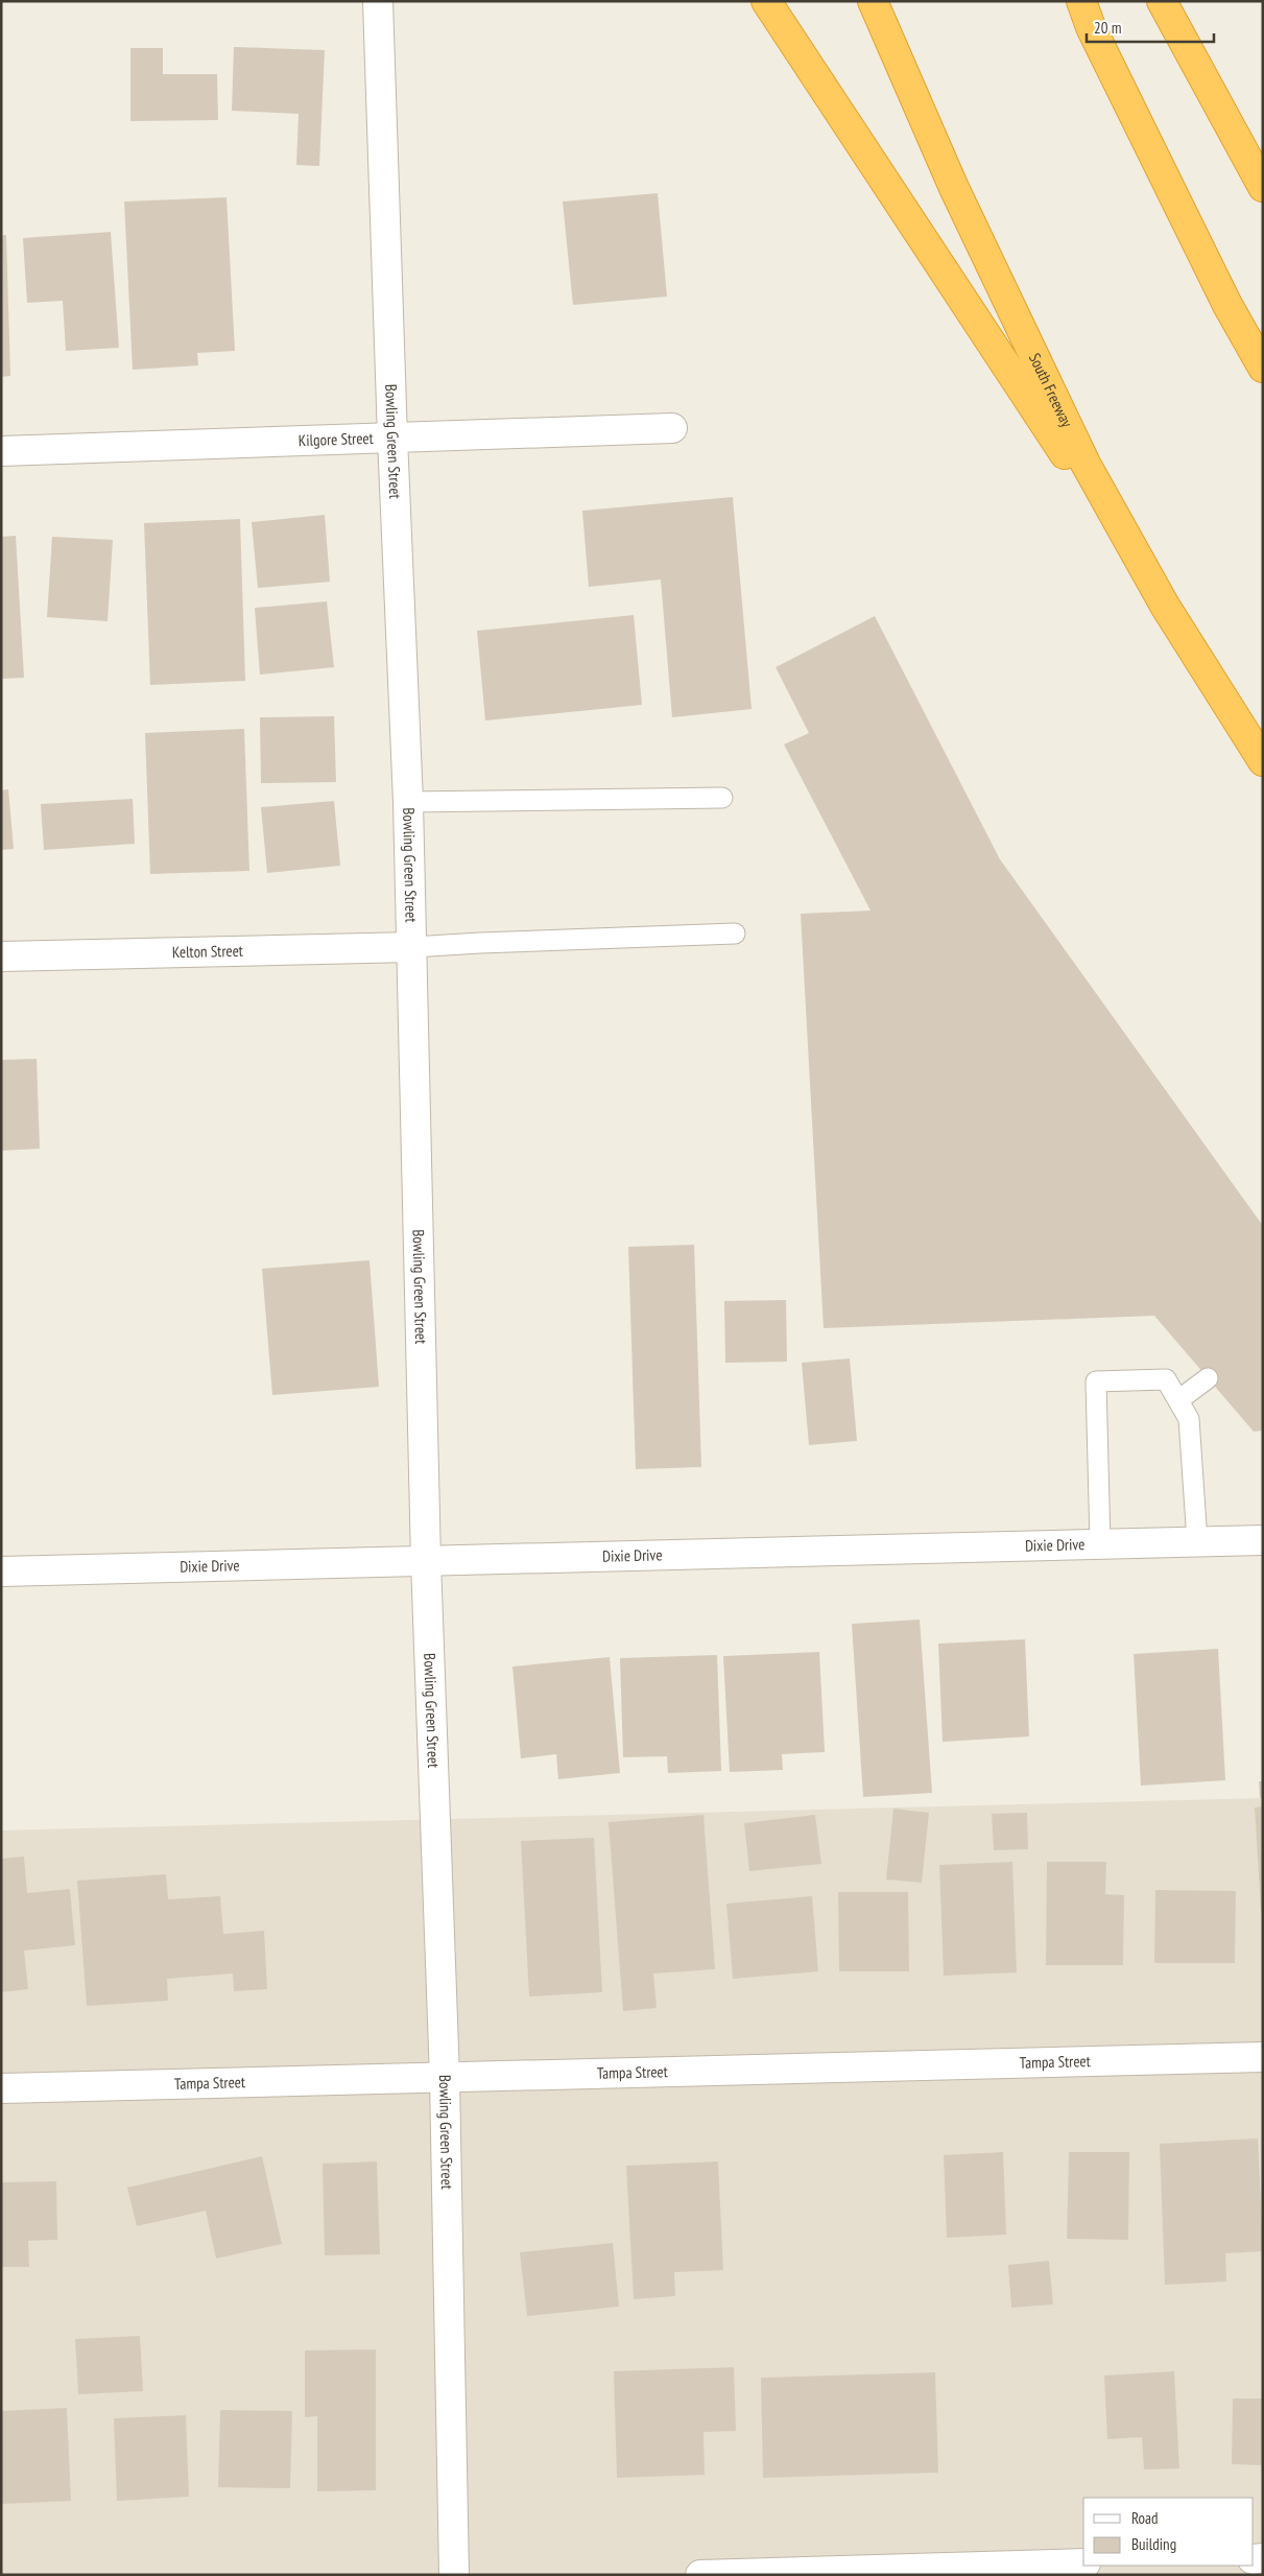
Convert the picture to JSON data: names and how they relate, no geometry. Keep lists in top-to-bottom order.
{
  "streets": {
    "highway": ["South Freeway"],
    "street": [
      "Kilgore Street",
      "Bowling Green Street",
      "Kelton Street",
      "Dixie Drive",
      "Tampa Street"
    ]
  },
  "crossings": [
    ["Kilgore Street", "Bowling Green Street"],
    ["Bowling Green Street", "Kelton Street"],
    ["Bowling Green Street", "Dixie Drive"],
    ["Bowling Green Street", "Tampa Street"]
  ],
  "legend": ["Road", "Building"],
  "scale_bar": "20 m"
}
